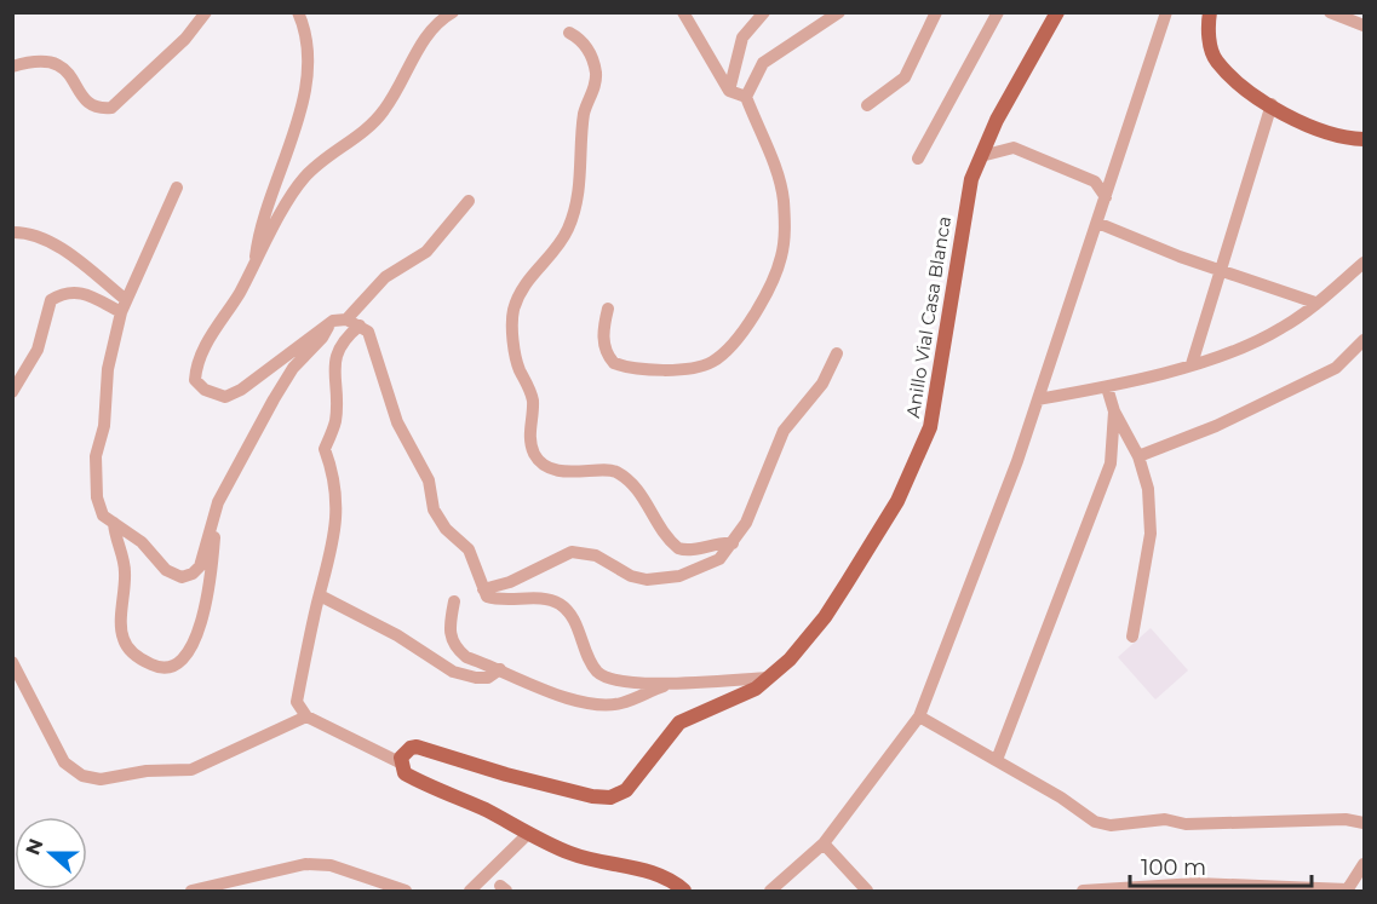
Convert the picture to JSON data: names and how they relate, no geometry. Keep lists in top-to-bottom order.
{
  "streets": {
    "main road": ["Anillo Vial Casa Blanca"]
  },
  "scale_bar": "100 m",
  "north": "left"
}
